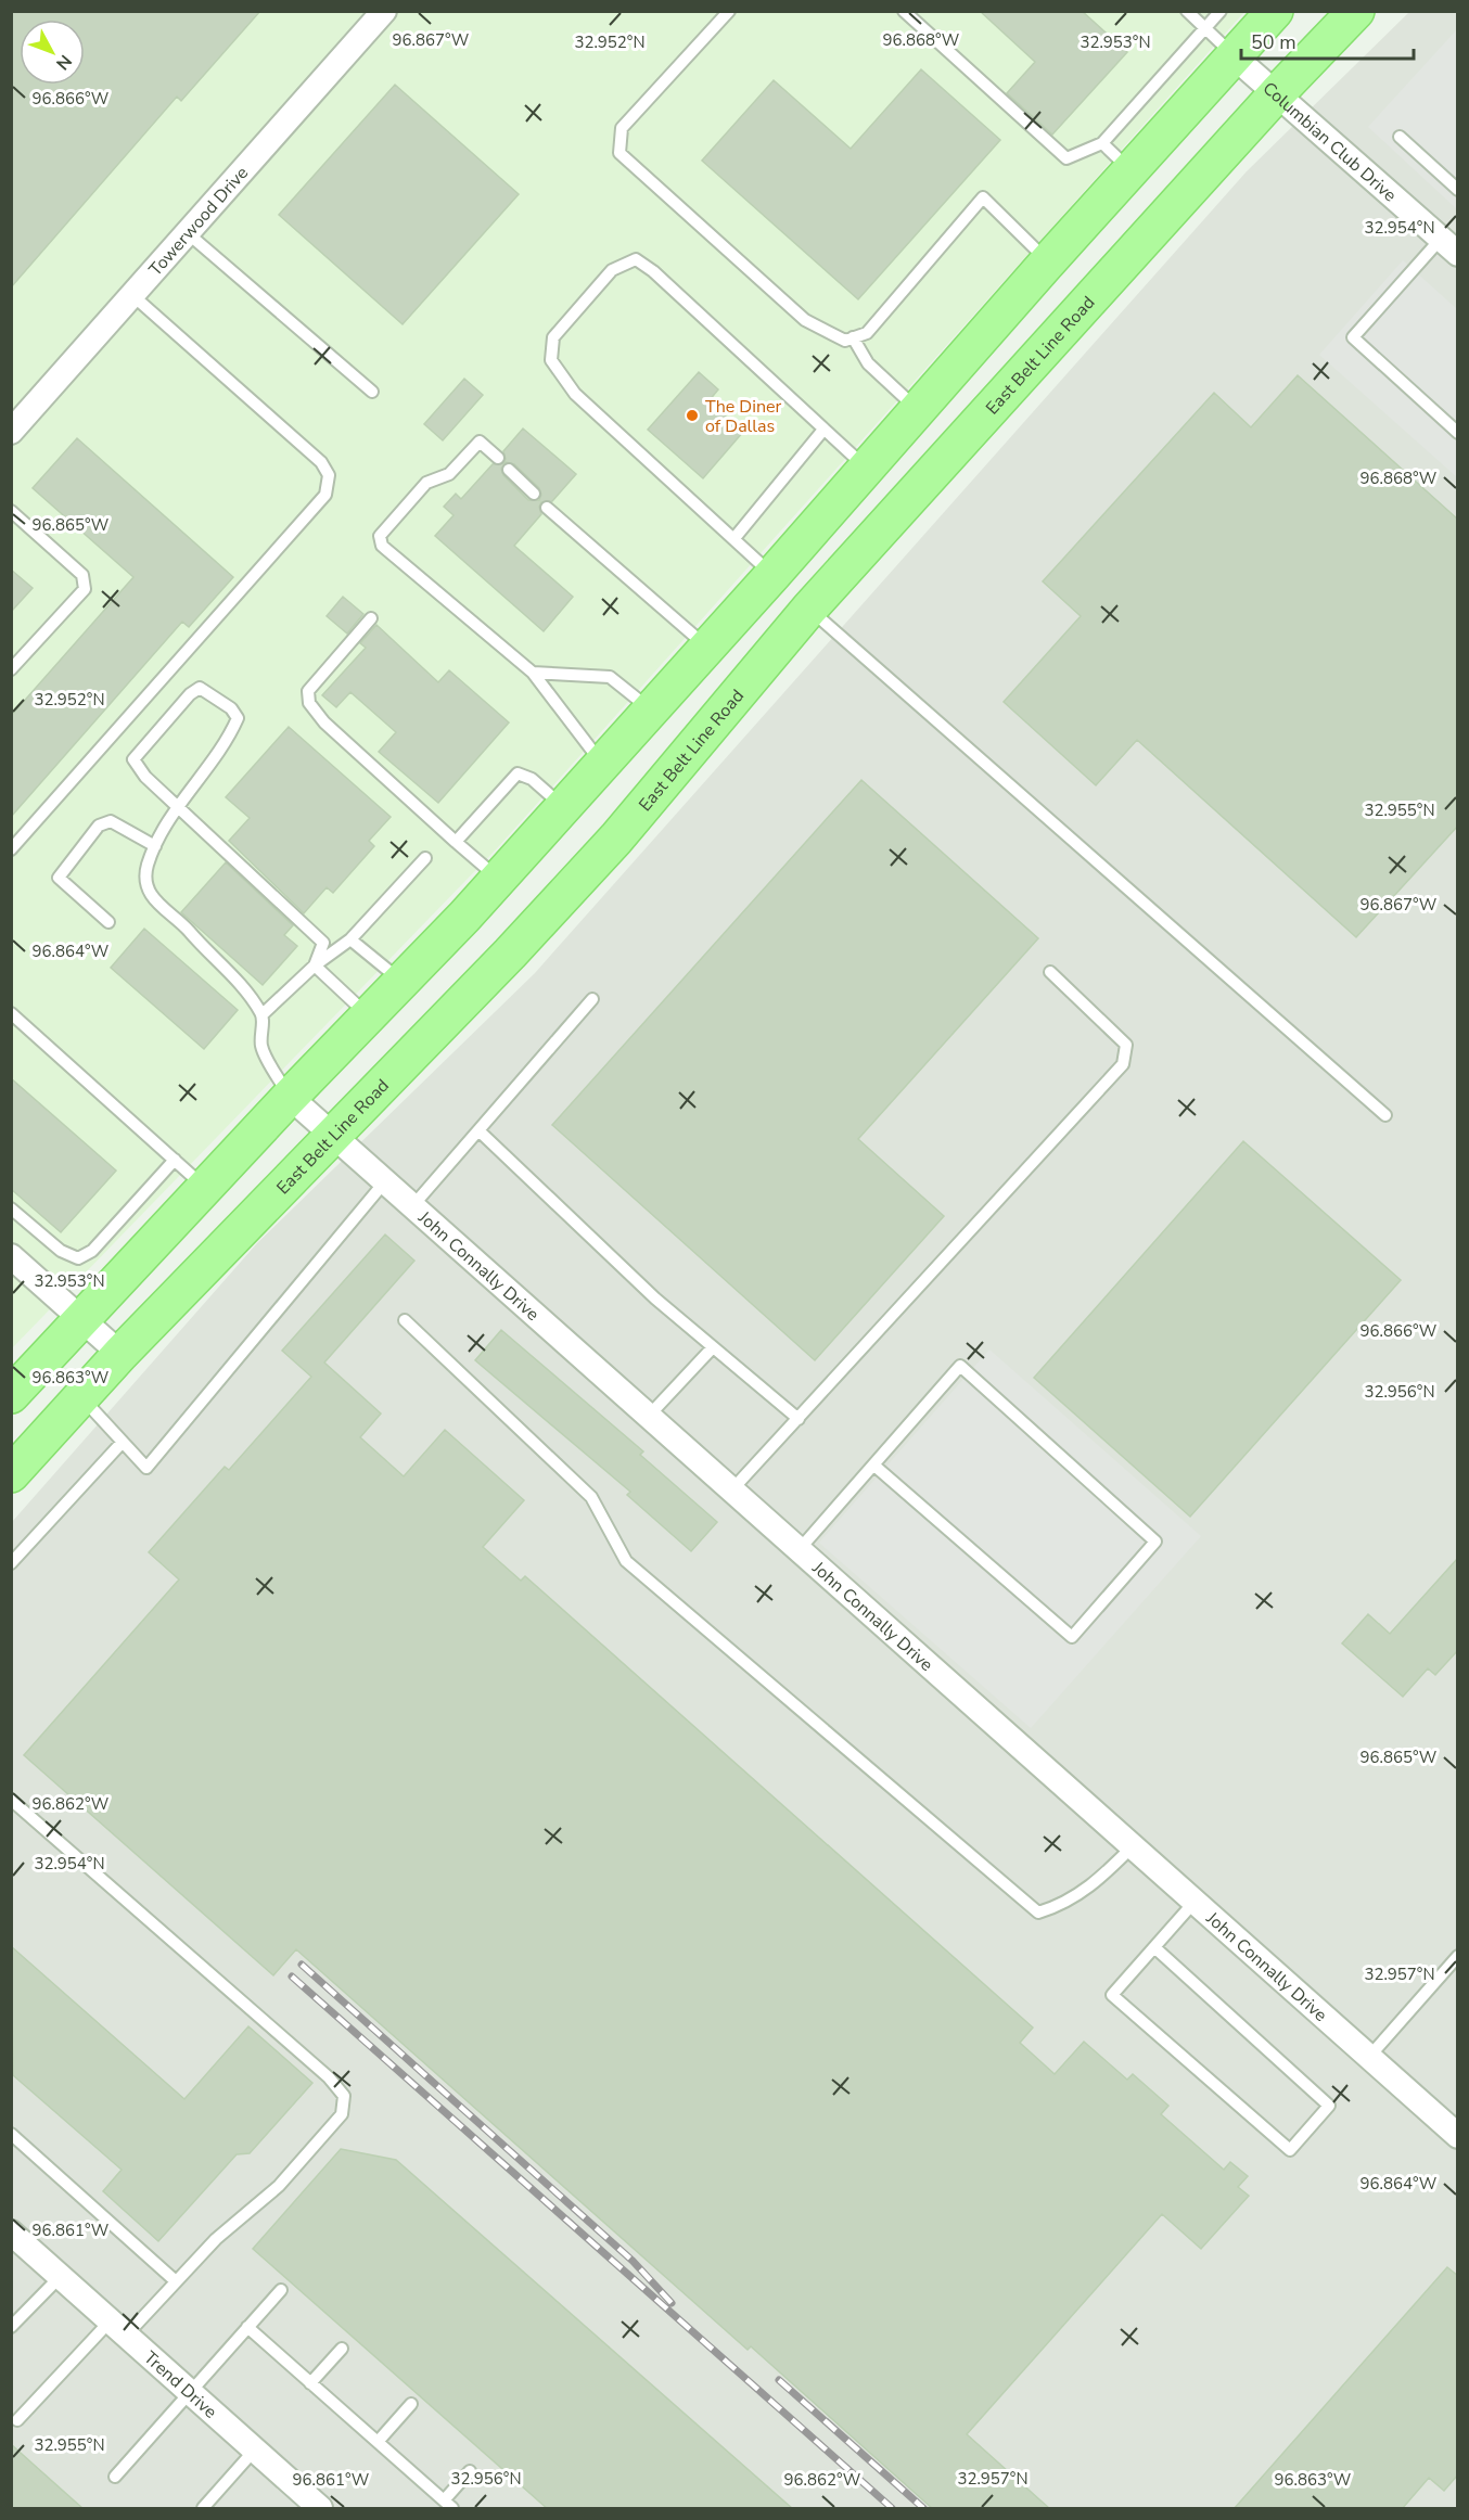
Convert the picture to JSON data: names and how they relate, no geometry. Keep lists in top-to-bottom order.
{
  "streets": {
    "main road": ["East Belt Line Road"],
    "street": [
      "Columbian Club Drive",
      "Towerwood Drive",
      "John Connally Drive",
      "Trend Drive"
    ]
  },
  "crossings": [
    ["Columbian Club Drive", "East Belt Line Road"],
    ["East Belt Line Road", "John Connally Drive"]
  ],
  "places": ["The Diner of Dallas"],
  "scale_bar": "50 m",
  "north": "bottom right",
  "coordinates": [
    "96.867°W",
    "96.868°W",
    "32.952°N",
    "32.953°N",
    "96.866°W",
    "32.954°N",
    "96.865°W",
    "32.955°N",
    "96.864°W",
    "96.863°W",
    "32.956°N",
    "96.862°W",
    "32.957°N",
    "96.861°W"
  ]
}
